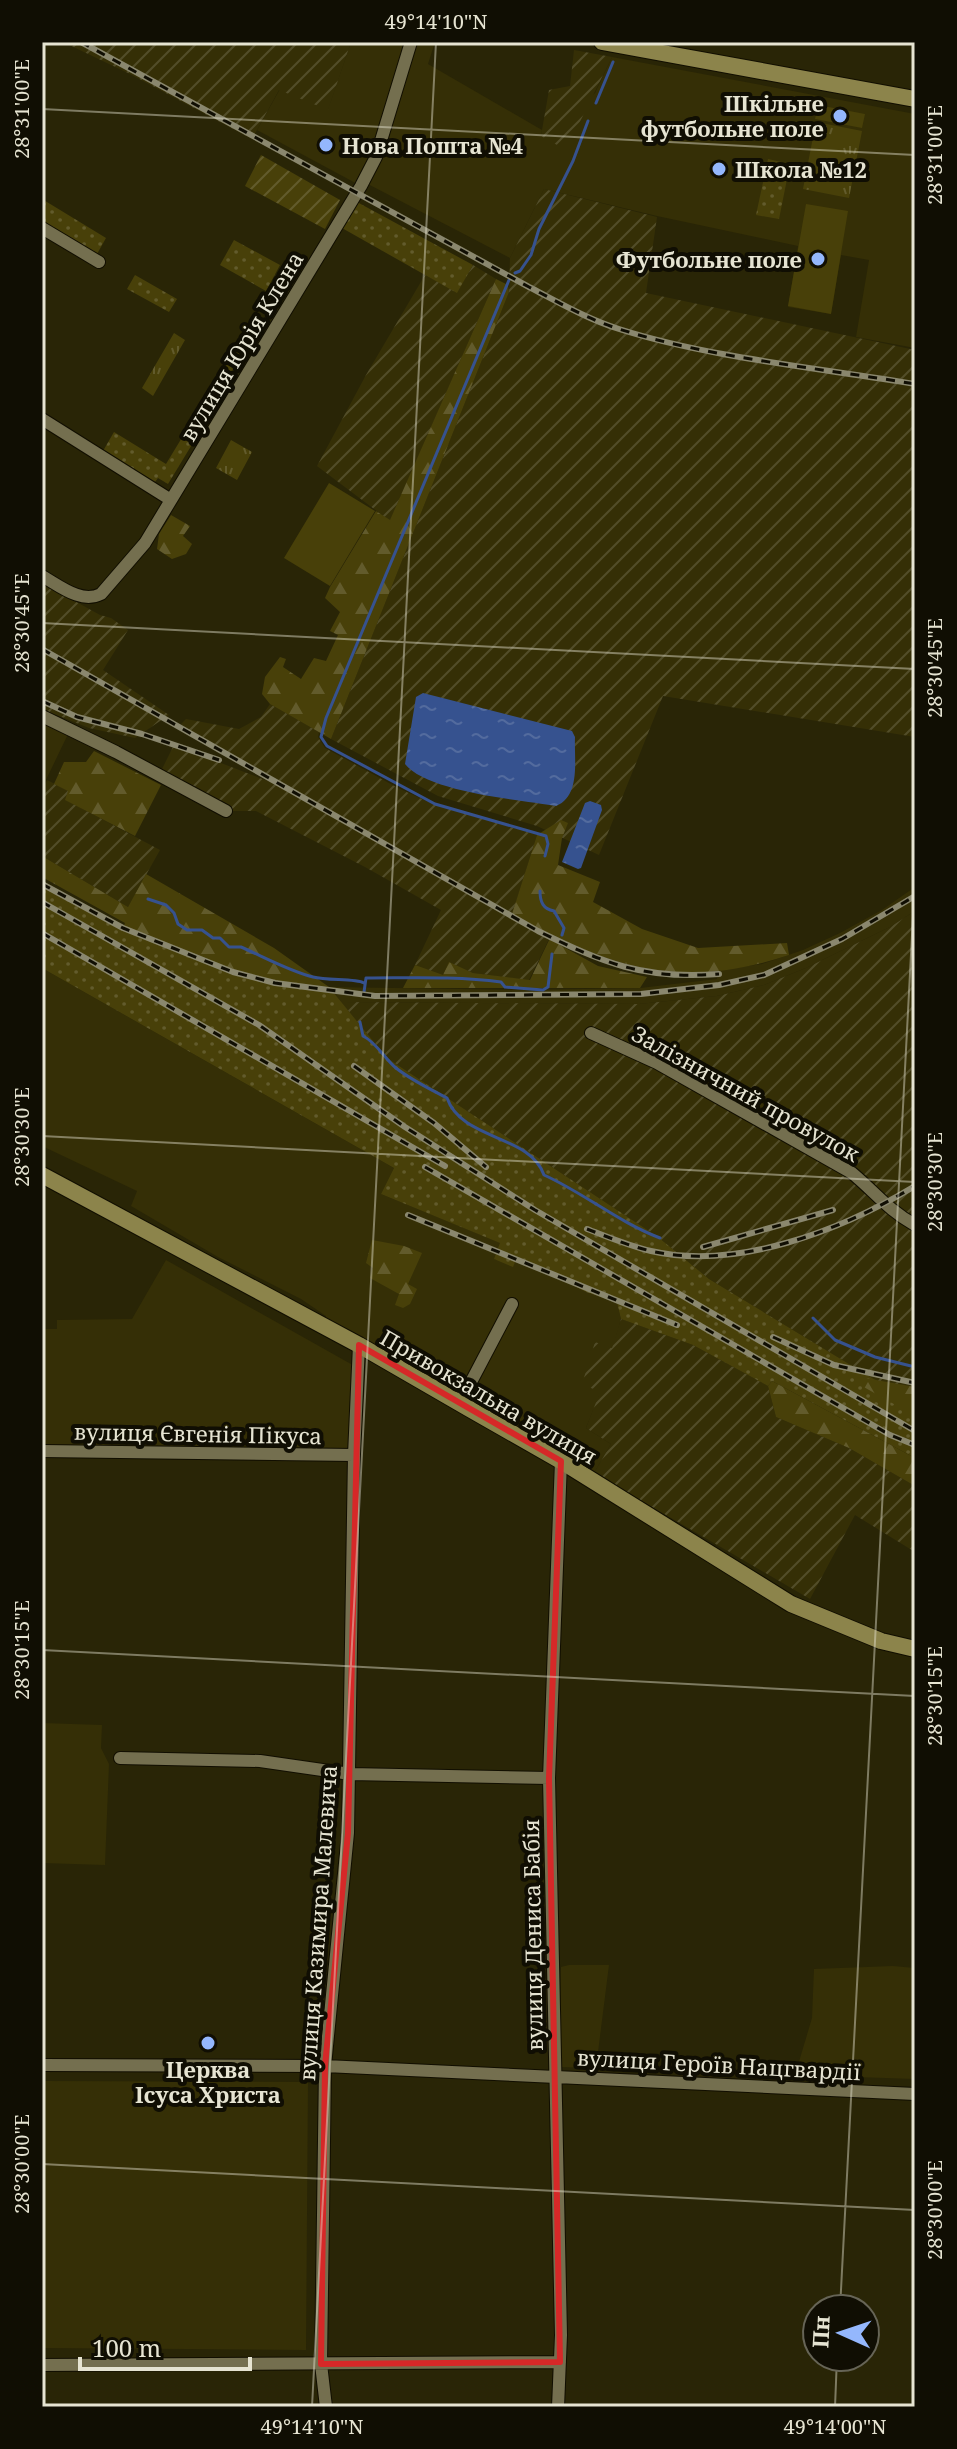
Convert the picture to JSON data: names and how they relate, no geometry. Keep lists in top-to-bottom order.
{
  "streets": {
    "main road": ["Привокзальна вулиця"],
    "street": [
      "вулиця Юрія Клена",
      "Залізничний провулок",
      "вулиця Євгенія Пікуса",
      "вулиця Казимира Малевича",
      "вулиця Дениса Бабія",
      "вулиця Героїв Нацгвардії"
    ]
  },
  "crossings": [
    ["Привокзальна вулиця", "вулиця Казимира Малевича"],
    ["Привокзальна вулиця", "вулиця Дениса Бабія"],
    ["вулиця Євгенія Пікуса", "вулиця Казимира Малевича"],
    ["вулиця Казимира Малевича", "вулиця Героїв Нацгвардії"],
    ["вулиця Дениса Бабія", "вулиця Героїв Нацгвардії"]
  ],
  "places": [
    "Шкільне футбольне поле",
    "Нова Пошта №4",
    "Школа №12",
    "Футбольне поле",
    "Церква Ісуса Христа"
  ],
  "scale_bar": "100 m",
  "north": "left",
  "coordinates": [
    "49°14'10\"N",
    "28°31'00\"E",
    "28°30'45\"E",
    "28°30'30\"E",
    "28°30'15\"E",
    "28°30'00\"E",
    "49°14'00\"N"
  ]
}
